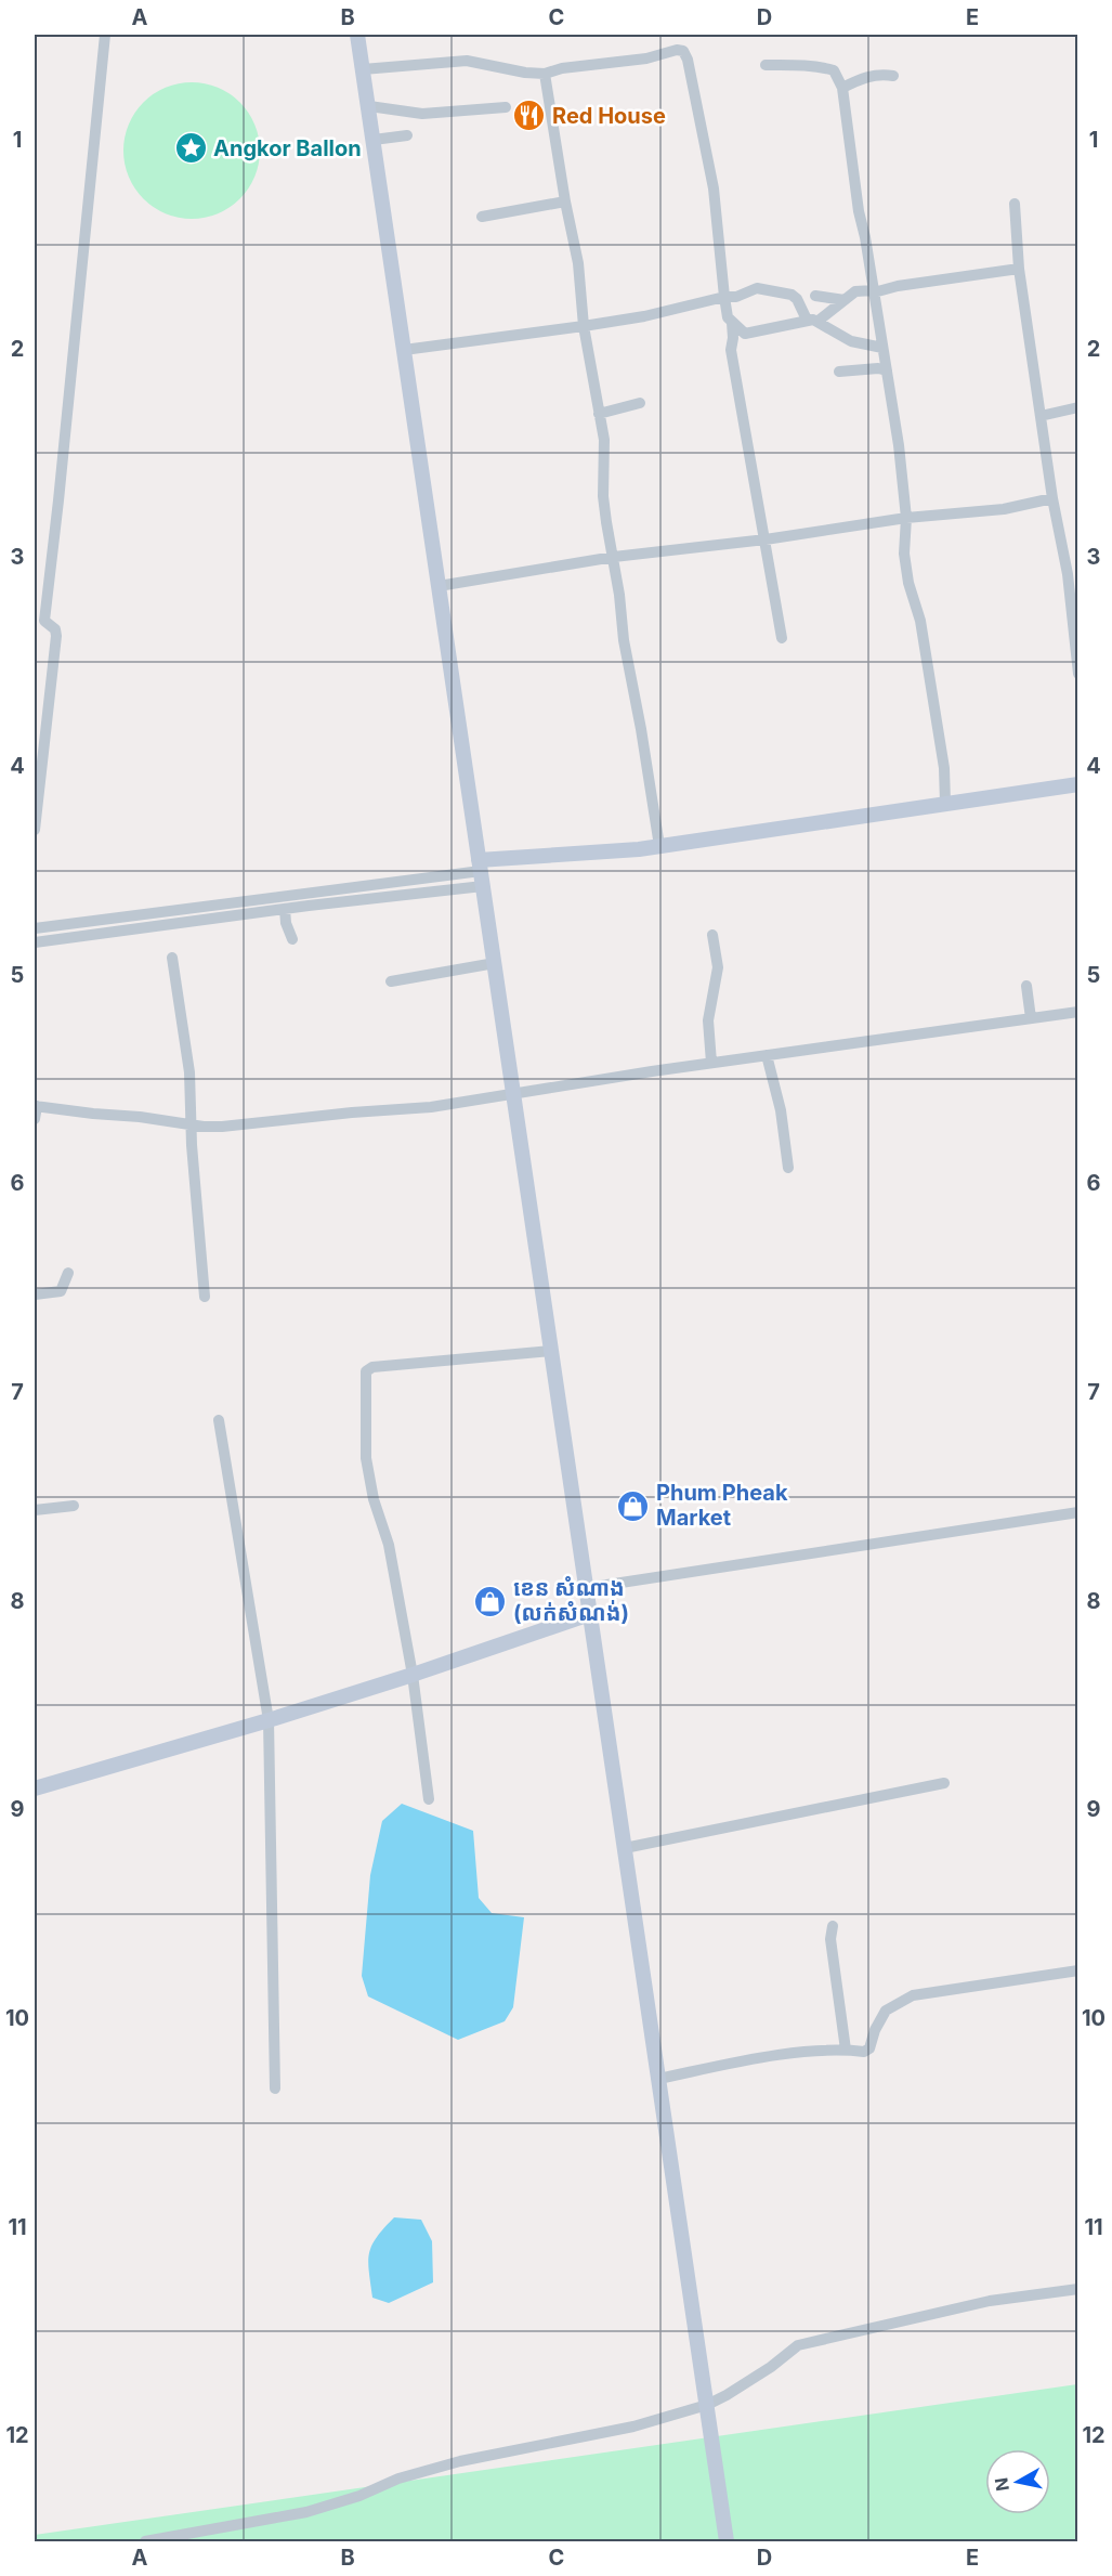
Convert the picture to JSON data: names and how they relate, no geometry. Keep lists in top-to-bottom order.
{
  "places": {
    "restaurant": ["Red House"],
    "place": ["Angkor Ballon"],
    "shop": ["Phum Pheak Market", "ខេន សំណាង (លក់សំណង់)"]
  },
  "north": "left",
  "grid": {
    "columns": [
      "A",
      "B",
      "C",
      "D",
      "E"
    ],
    "rows": [
      "1",
      "2",
      "3",
      "4",
      "5",
      "6",
      "7",
      "8",
      "9",
      "10",
      "11",
      "12"
    ]
  }
}
